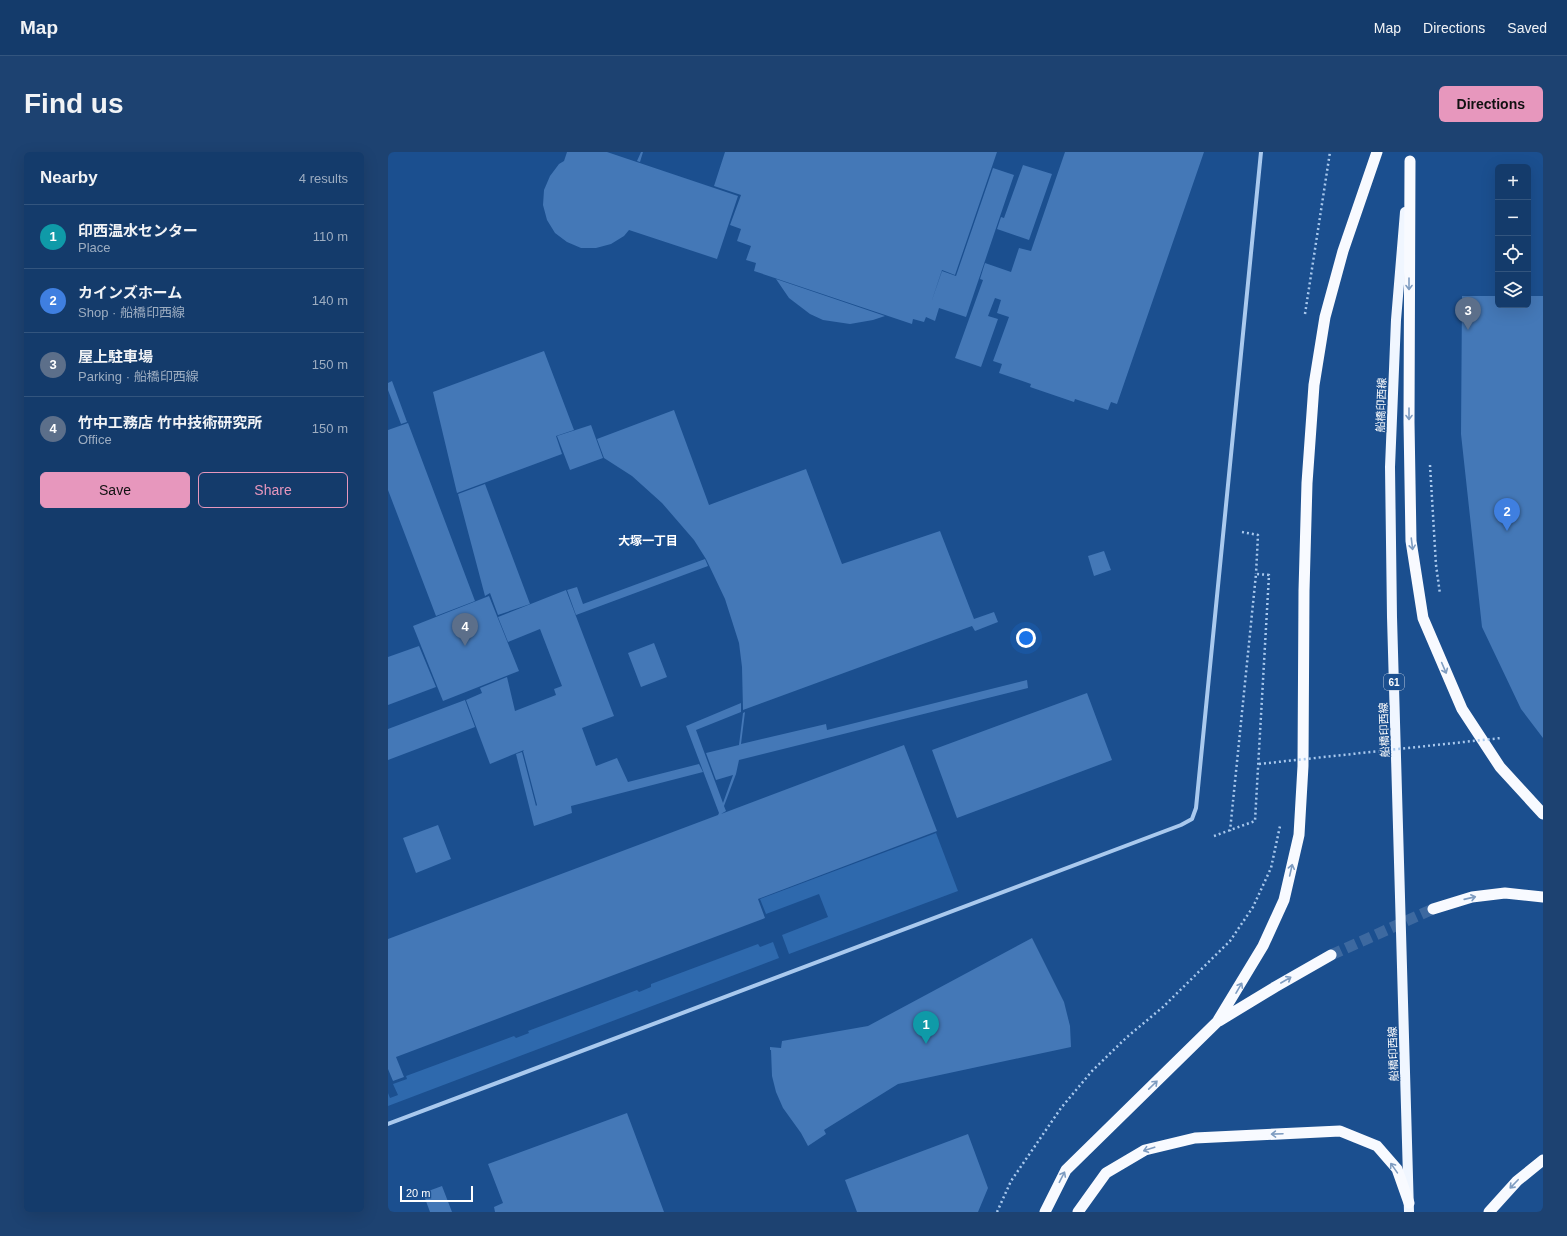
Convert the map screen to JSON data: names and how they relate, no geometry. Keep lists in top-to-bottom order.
{
  "streets": {
    "main road": ["船橋印西線", "61"]
  },
  "districts": ["大塚一丁目"],
  "scale_bar": "20 m",
  "page": {
    "header": "Map",
    "nav": ["Map", "Directions", "Saved"],
    "buttons": [
      "Directions",
      ["Save", "Share"]
    ],
    "title": "Find us",
    "heading": ["Nearby", "4 results"],
    "map_buttons": ["+", "−"],
    "list": [
      {
        "mark": "1",
        "name": "印西温水センター",
        "note": "Place",
        "value": "110 m"
      },
      {
        "mark": "2",
        "name": "カインズホーム",
        "note": "Shop · 船橋印西線",
        "value": "140 m"
      },
      {
        "mark": "3",
        "name": "屋上駐車場",
        "note": "Parking · 船橋印西線",
        "value": "150 m"
      },
      {
        "mark": "4",
        "name": "竹中工務店 竹中技術研究所",
        "note": "Office",
        "value": "150 m"
      }
    ],
    "pins": [
      "3",
      "2",
      "4",
      "1"
    ],
    "scale": "20 m"
  }
}
